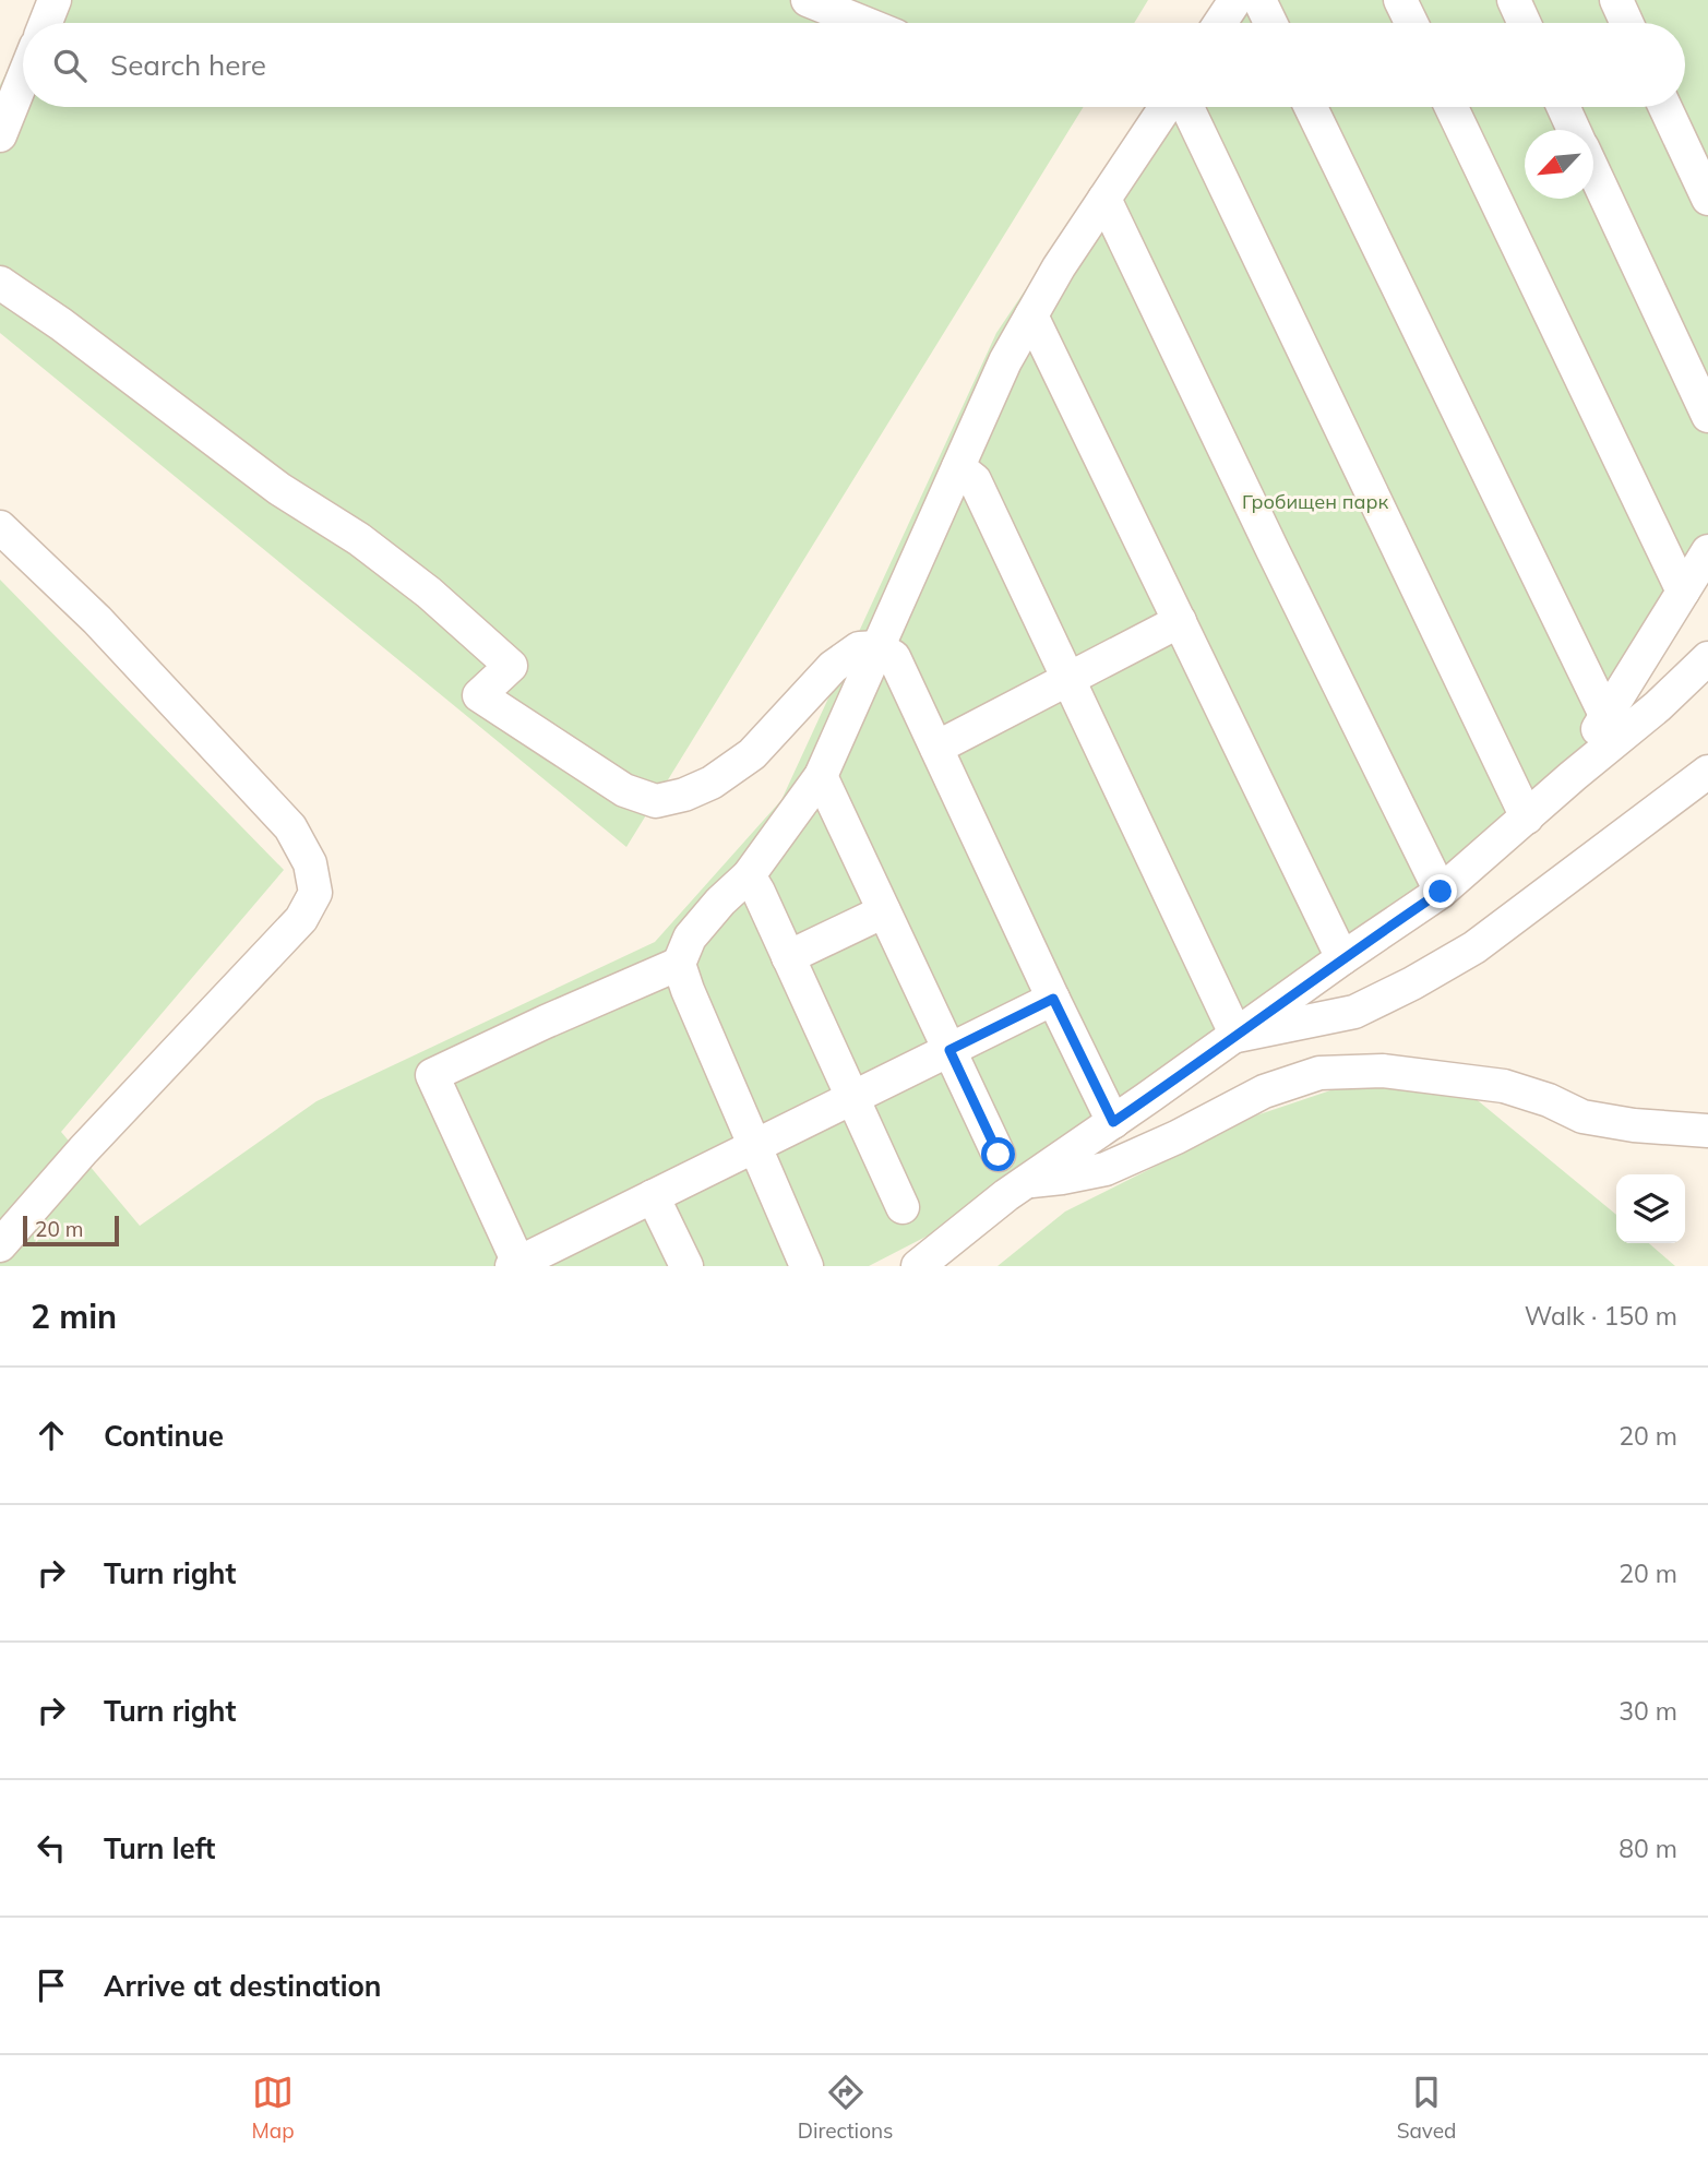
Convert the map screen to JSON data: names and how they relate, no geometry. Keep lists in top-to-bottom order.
{
  "parks": ["Гробищен парк"],
  "scale_bar": "20 m",
  "north": "bottom left",
  "page": {
    "search": "Search here",
    "scale": "20 m",
    "heading": ["2 min", "Walk · 150 m"],
    "list": [
      ["Continue", "20 m"],
      ["Turn right", "20 m"],
      ["Turn right", "30 m"],
      ["Turn left", "80 m"],
      "Arrive at destination"
    ],
    "nav": ["Map", "Directions", "Saved"]
  }
}
